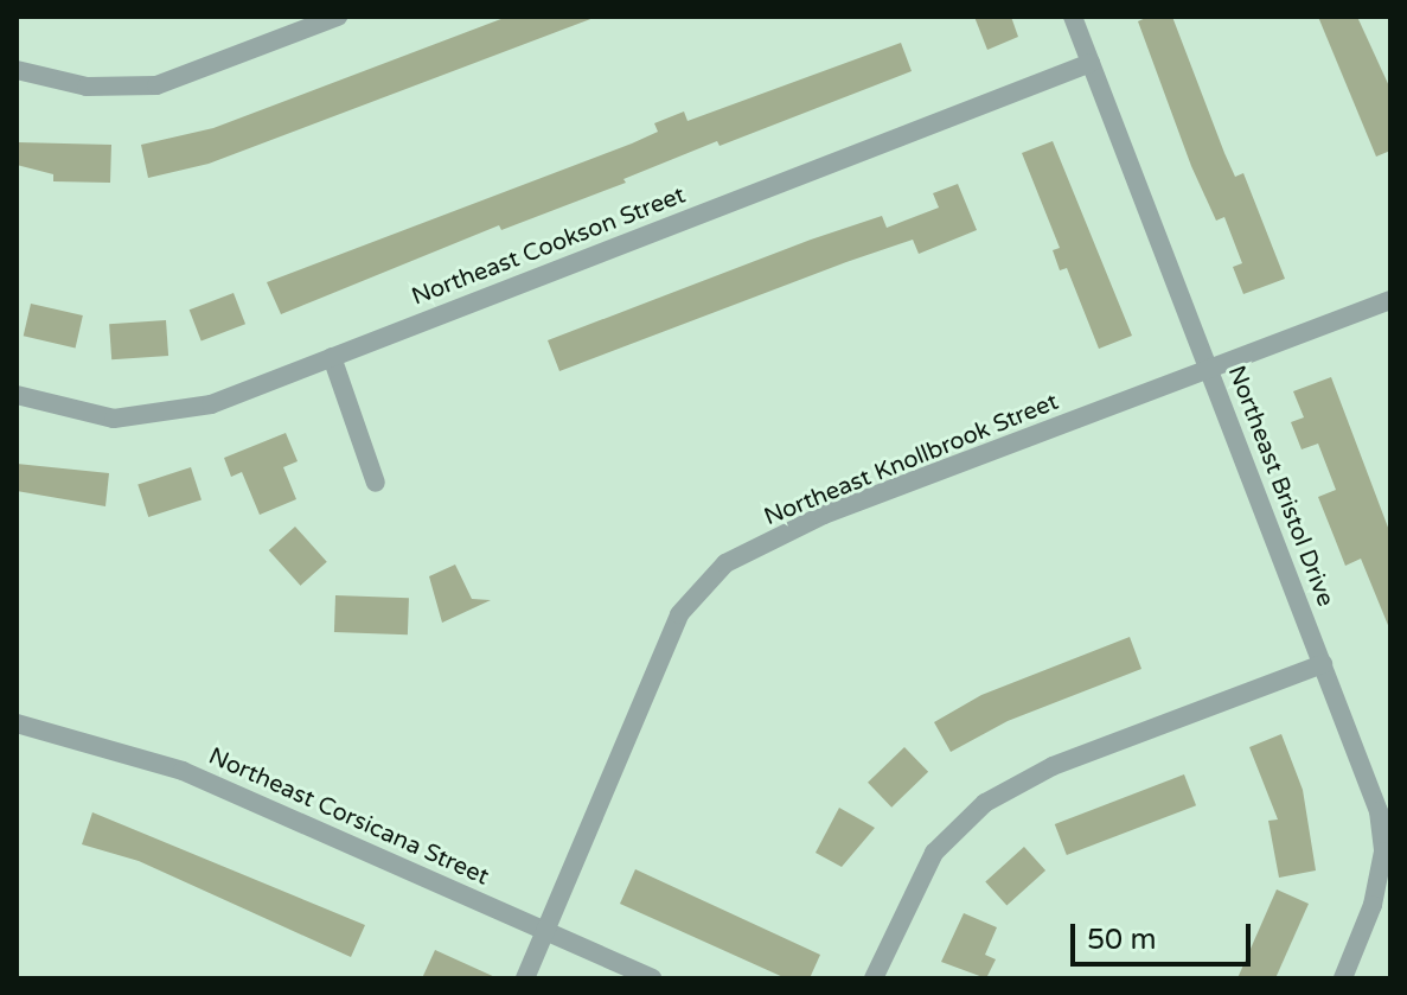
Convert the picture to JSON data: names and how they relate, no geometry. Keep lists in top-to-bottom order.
{
  "streets": {
    "street": [
      "Northeast Cookson Street",
      "Northeast Knollbrook Street",
      "Northeast Bristol Drive",
      "Northeast Corsicana Street"
    ]
  },
  "crossings": [
    ["Northeast Cookson Street", "Northeast Bristol Drive"],
    ["Northeast Knollbrook Street", "Northeast Bristol Drive"],
    ["Northeast Knollbrook Street", "Northeast Corsicana Street"]
  ],
  "scale_bar": "50 m"
}
